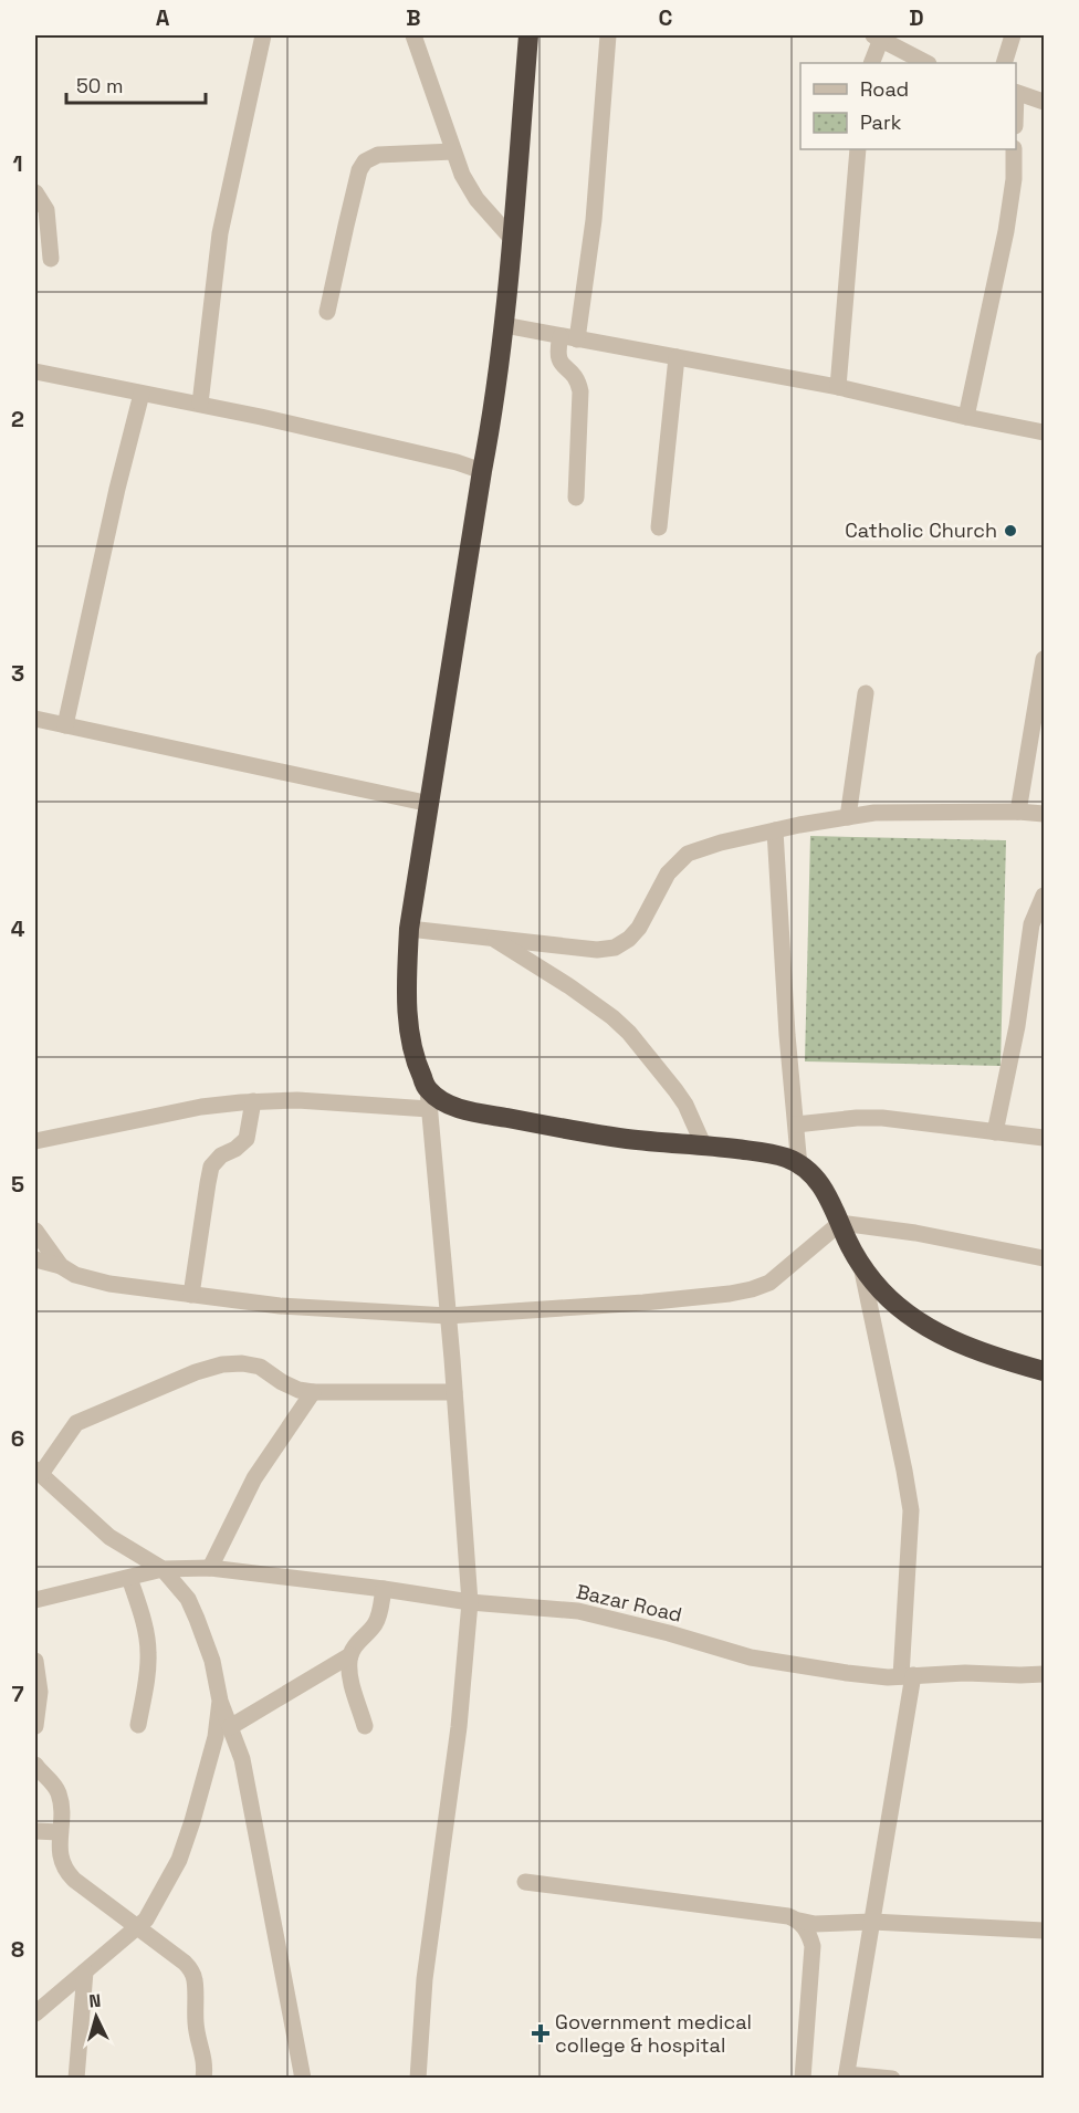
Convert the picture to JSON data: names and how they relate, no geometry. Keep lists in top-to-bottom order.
{
  "streets": {
    "street": ["Bazar Road"]
  },
  "places": {
    "other": ["Catholic Church"],
    "health": ["Government medical college & hospital"]
  },
  "legend": ["Road", "Park"],
  "scale_bar": "50 m",
  "north": "top",
  "grid": {
    "columns": [
      "A",
      "B",
      "C",
      "D"
    ],
    "rows": [
      "1",
      "2",
      "3",
      "4",
      "5",
      "6",
      "7",
      "8"
    ]
  }
}
